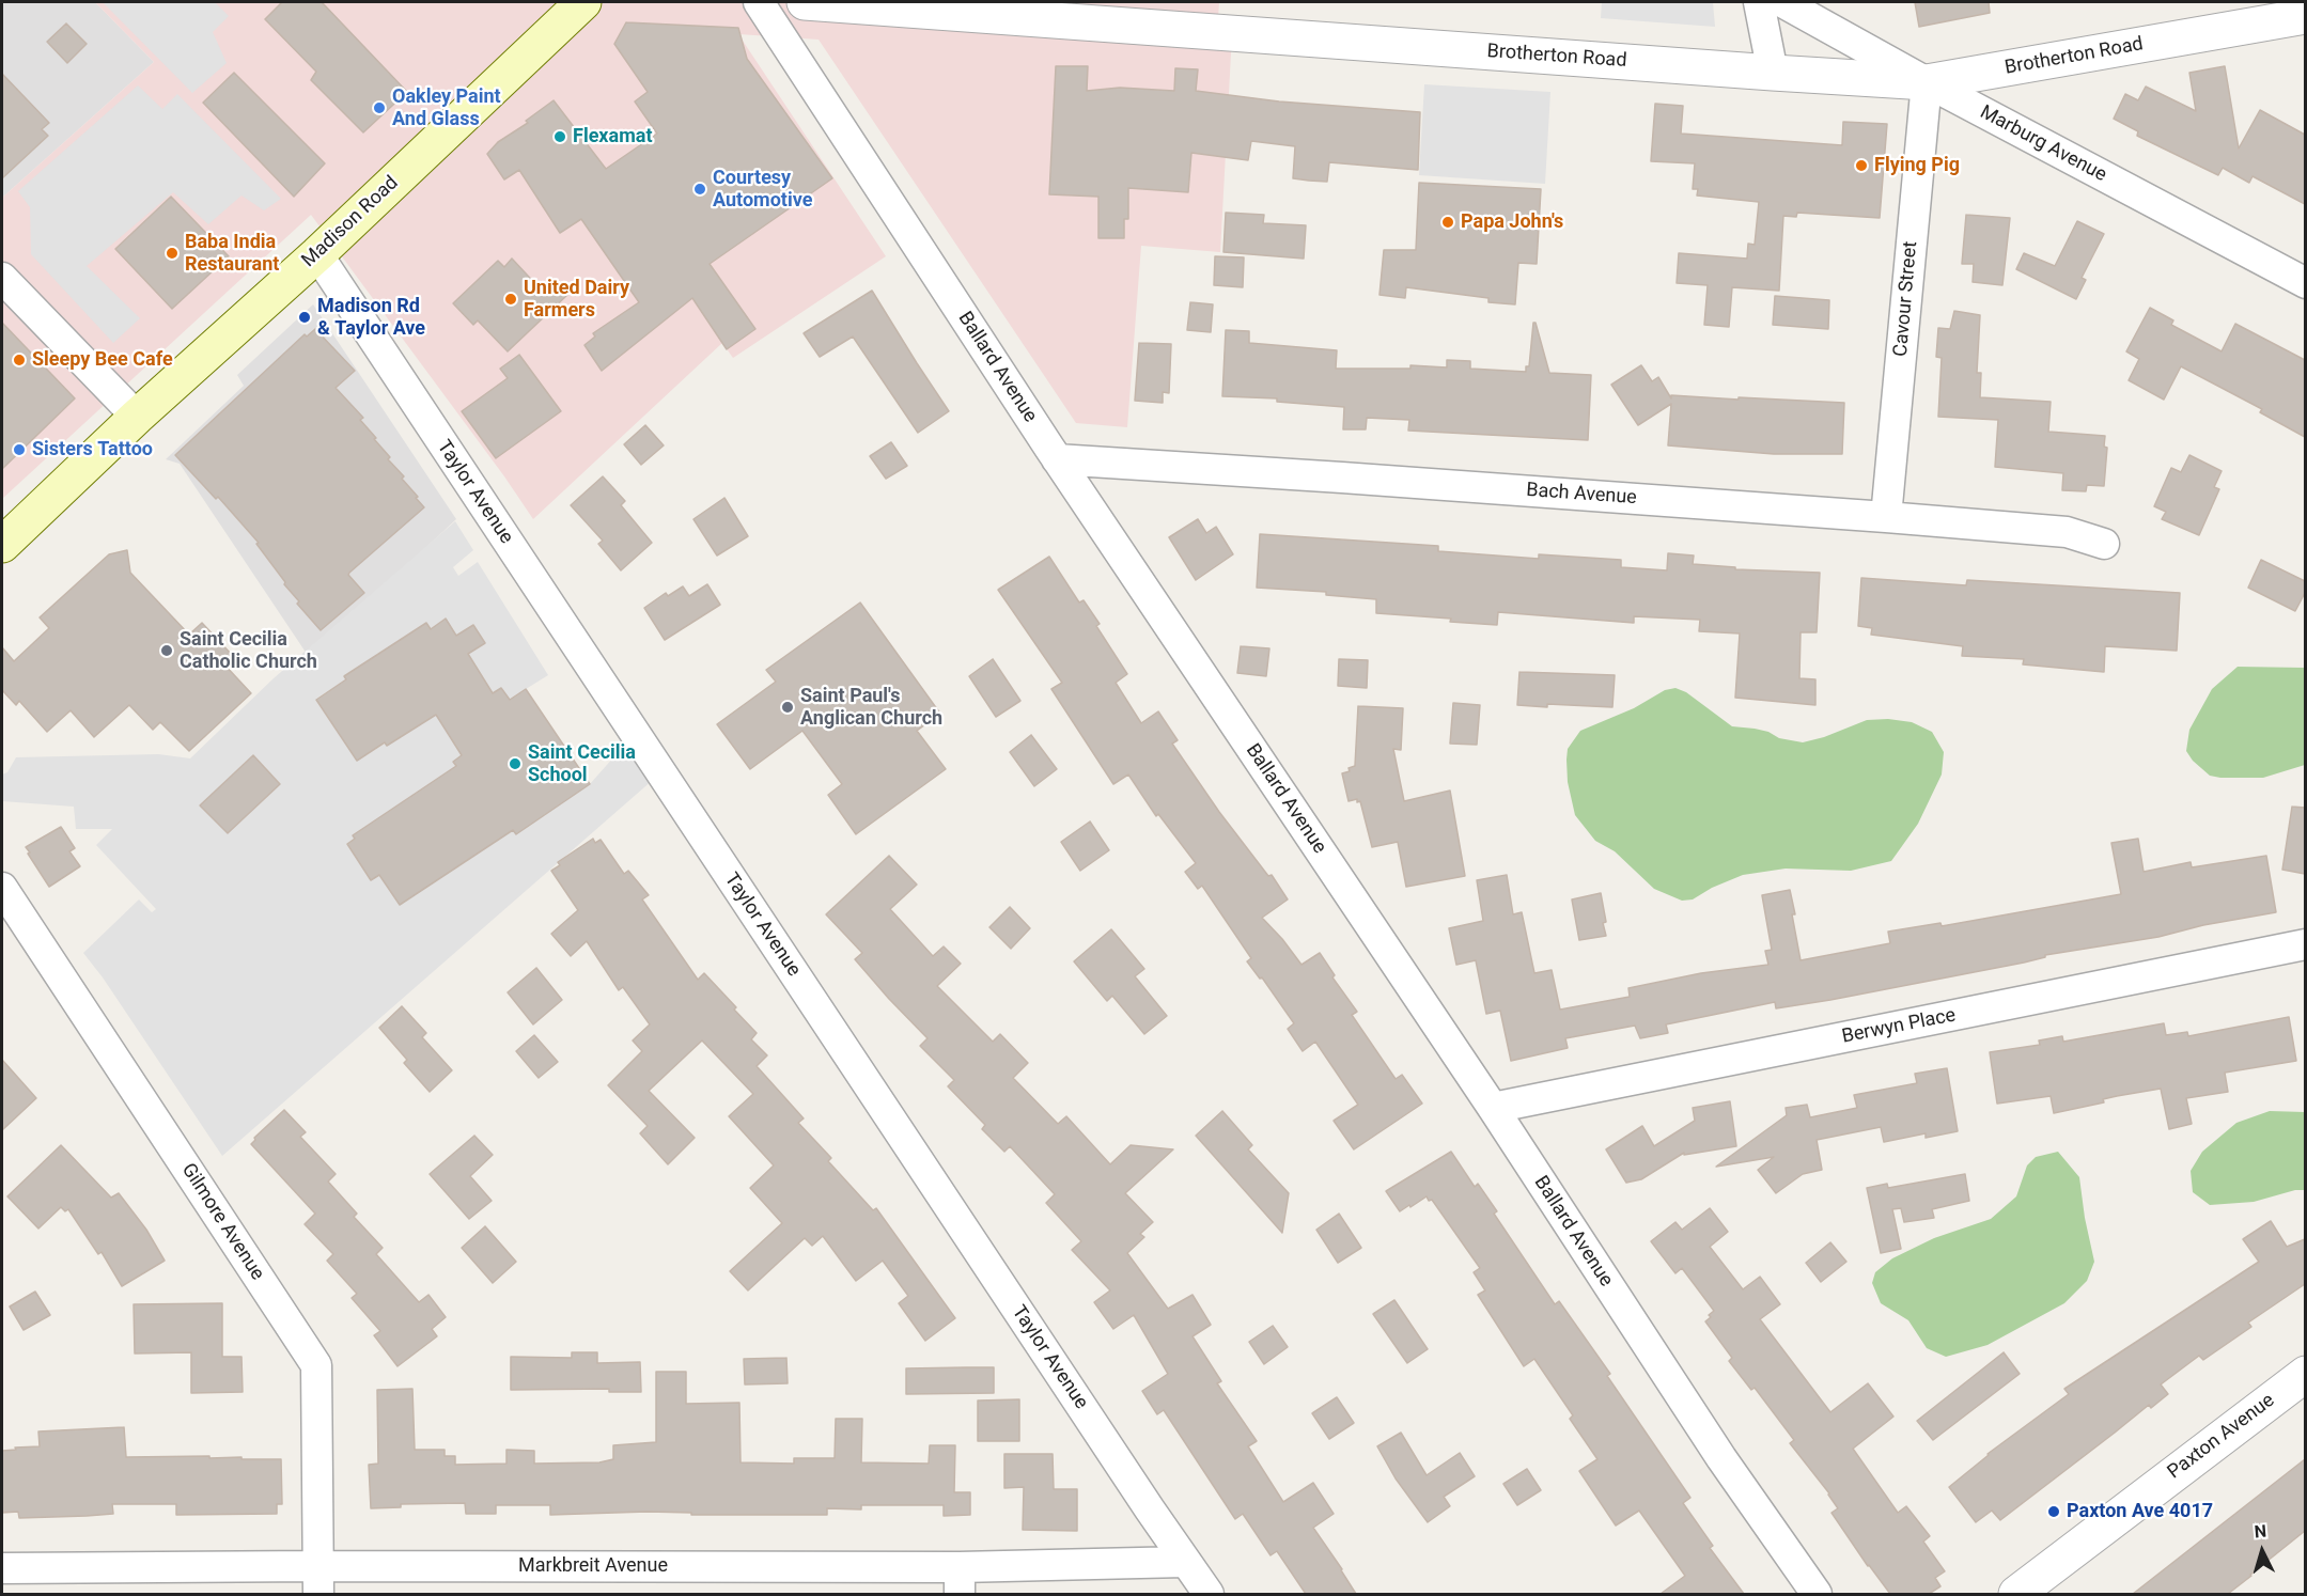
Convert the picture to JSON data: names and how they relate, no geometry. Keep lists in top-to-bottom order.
{
  "streets": {
    "main road": ["Madison Road"],
    "street": [
      "Brotherton Road",
      "Marburg Avenue",
      "Cavour Street",
      "Ballard Avenue",
      "Taylor Avenue",
      "Bach Avenue",
      "Berwyn Place",
      "Gilmore Avenue",
      "Paxton Avenue",
      "Markbreit Avenue"
    ]
  },
  "crossings": [
    ["Brotherton Road", "Marburg Avenue"],
    ["Brotherton Road", "Cavour Street"],
    ["Marburg Avenue", "Cavour Street"],
    ["Madison Road", "Taylor Avenue"],
    ["Cavour Street", "Bach Avenue"],
    ["Ballard Avenue", "Bach Avenue"],
    ["Ballard Avenue", "Berwyn Place"],
    ["Taylor Avenue", "Markbreit Avenue"],
    ["Gilmore Avenue", "Markbreit Avenue"]
  ],
  "places": [
    "Oakley Paint And Glass",
    "Flexamat",
    "Flying Pig",
    "Courtesy Automotive",
    "Papa John's",
    "Baba India Restaurant",
    "United Dairy Farmers",
    "Madison Rd & Taylor Ave",
    "Sleepy Bee Cafe",
    "Sisters Tattoo",
    "Saint Cecilia Catholic Church",
    "Saint Paul's Anglican Church",
    "Saint Cecilia School",
    "Paxton Ave 4017"
  ],
  "north": "top"
}
